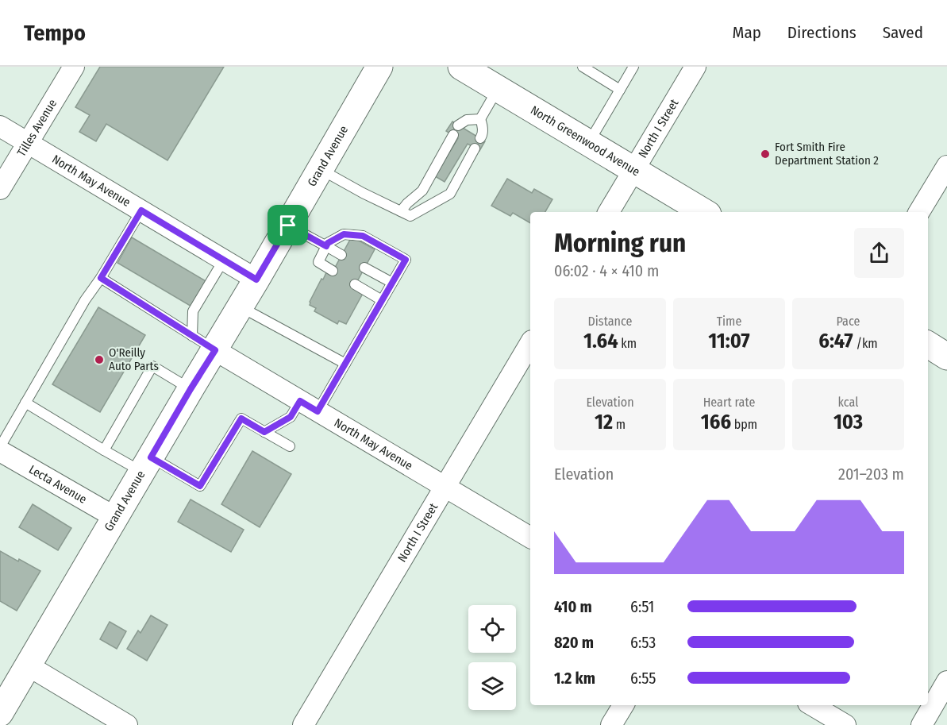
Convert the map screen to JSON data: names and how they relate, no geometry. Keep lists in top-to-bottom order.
{
  "streets": {
    "main road": ["North Greenwood Avenue", "Grand Avenue"],
    "street": [
      "Tilles Avenue",
      "North I Street",
      "North May Avenue",
      "Lecta Avenue"
    ]
  },
  "crossings": [
    ["Tilles Avenue", "North May Avenue"],
    ["North I Street", "North Greenwood Avenue"],
    ["North I Street", "North May Avenue"],
    ["Grand Avenue", "North May Avenue"],
    ["Grand Avenue", "Lecta Avenue"]
  ],
  "places": ["Fort Smith Fire Department Station 2", "O'Reilly Auto Parts"],
  "page": {
    "header": "Tempo",
    "nav": ["Map", "Directions", "Saved"],
    "heading": ["Morning run", "06:02 · 4 × 410 m"],
    "stats": [
      ["Distance", "1.64 km"],
      ["Time", "11:07"],
      ["Pace", "6:47 /km"],
      ["Elevation", "12 m"],
      ["Heart rate", "166 bpm"],
      ["kcal", "103"]
    ],
    "chart": ["Elevation", "201–203 m"],
    "list": [
      {
        "name": "410 m",
        "note": "6:51"
      },
      {
        "name": "820 m",
        "note": "6:53"
      },
      {
        "name": "1.2 km",
        "note": "6:55"
      }
    ]
  }
}
